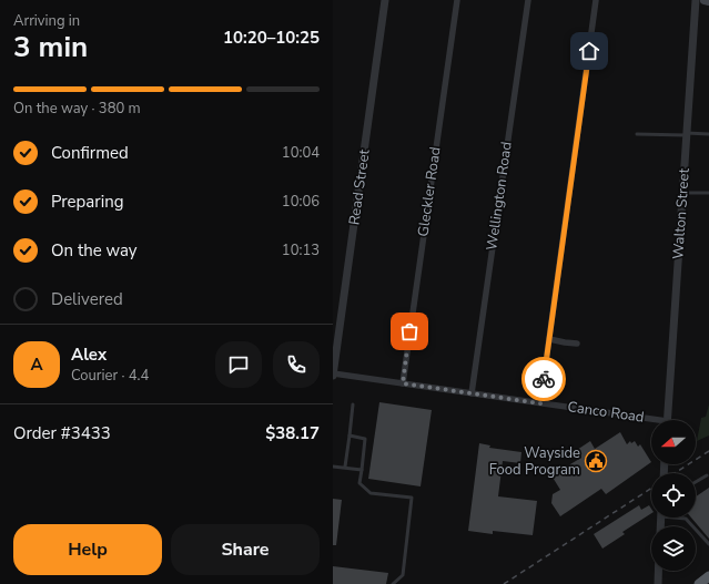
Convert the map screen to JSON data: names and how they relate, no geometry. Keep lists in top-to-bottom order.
{
  "streets": {
    "street": [
      "Read Street",
      "Gleckler Road",
      "Wellington Road",
      "Walton Street",
      "Canco Road"
    ]
  },
  "crossings": [
    ["Read Street", "Canco Road"],
    ["Gleckler Road", "Canco Road"],
    ["Wellington Road", "Canco Road"]
  ],
  "places": {
    "public building": ["Wayside Food Program"]
  },
  "north": "left",
  "page": {
    "heading": ["3 min", "Arriving in", "10:20–10:25"],
    "panel": [
      "Alex",
      "Courier · 4.4",
      "Order #3433",
      "$38.17"
    ],
    "bar": "On the way · 380 m",
    "list": [
      ["Confirmed", "10:04"],
      ["Preparing", "10:06"],
      ["On the way", "10:13"],
      "Delivered"
    ],
    "round": "A",
    "buttons": ["Help", "Share"]
  }
}
